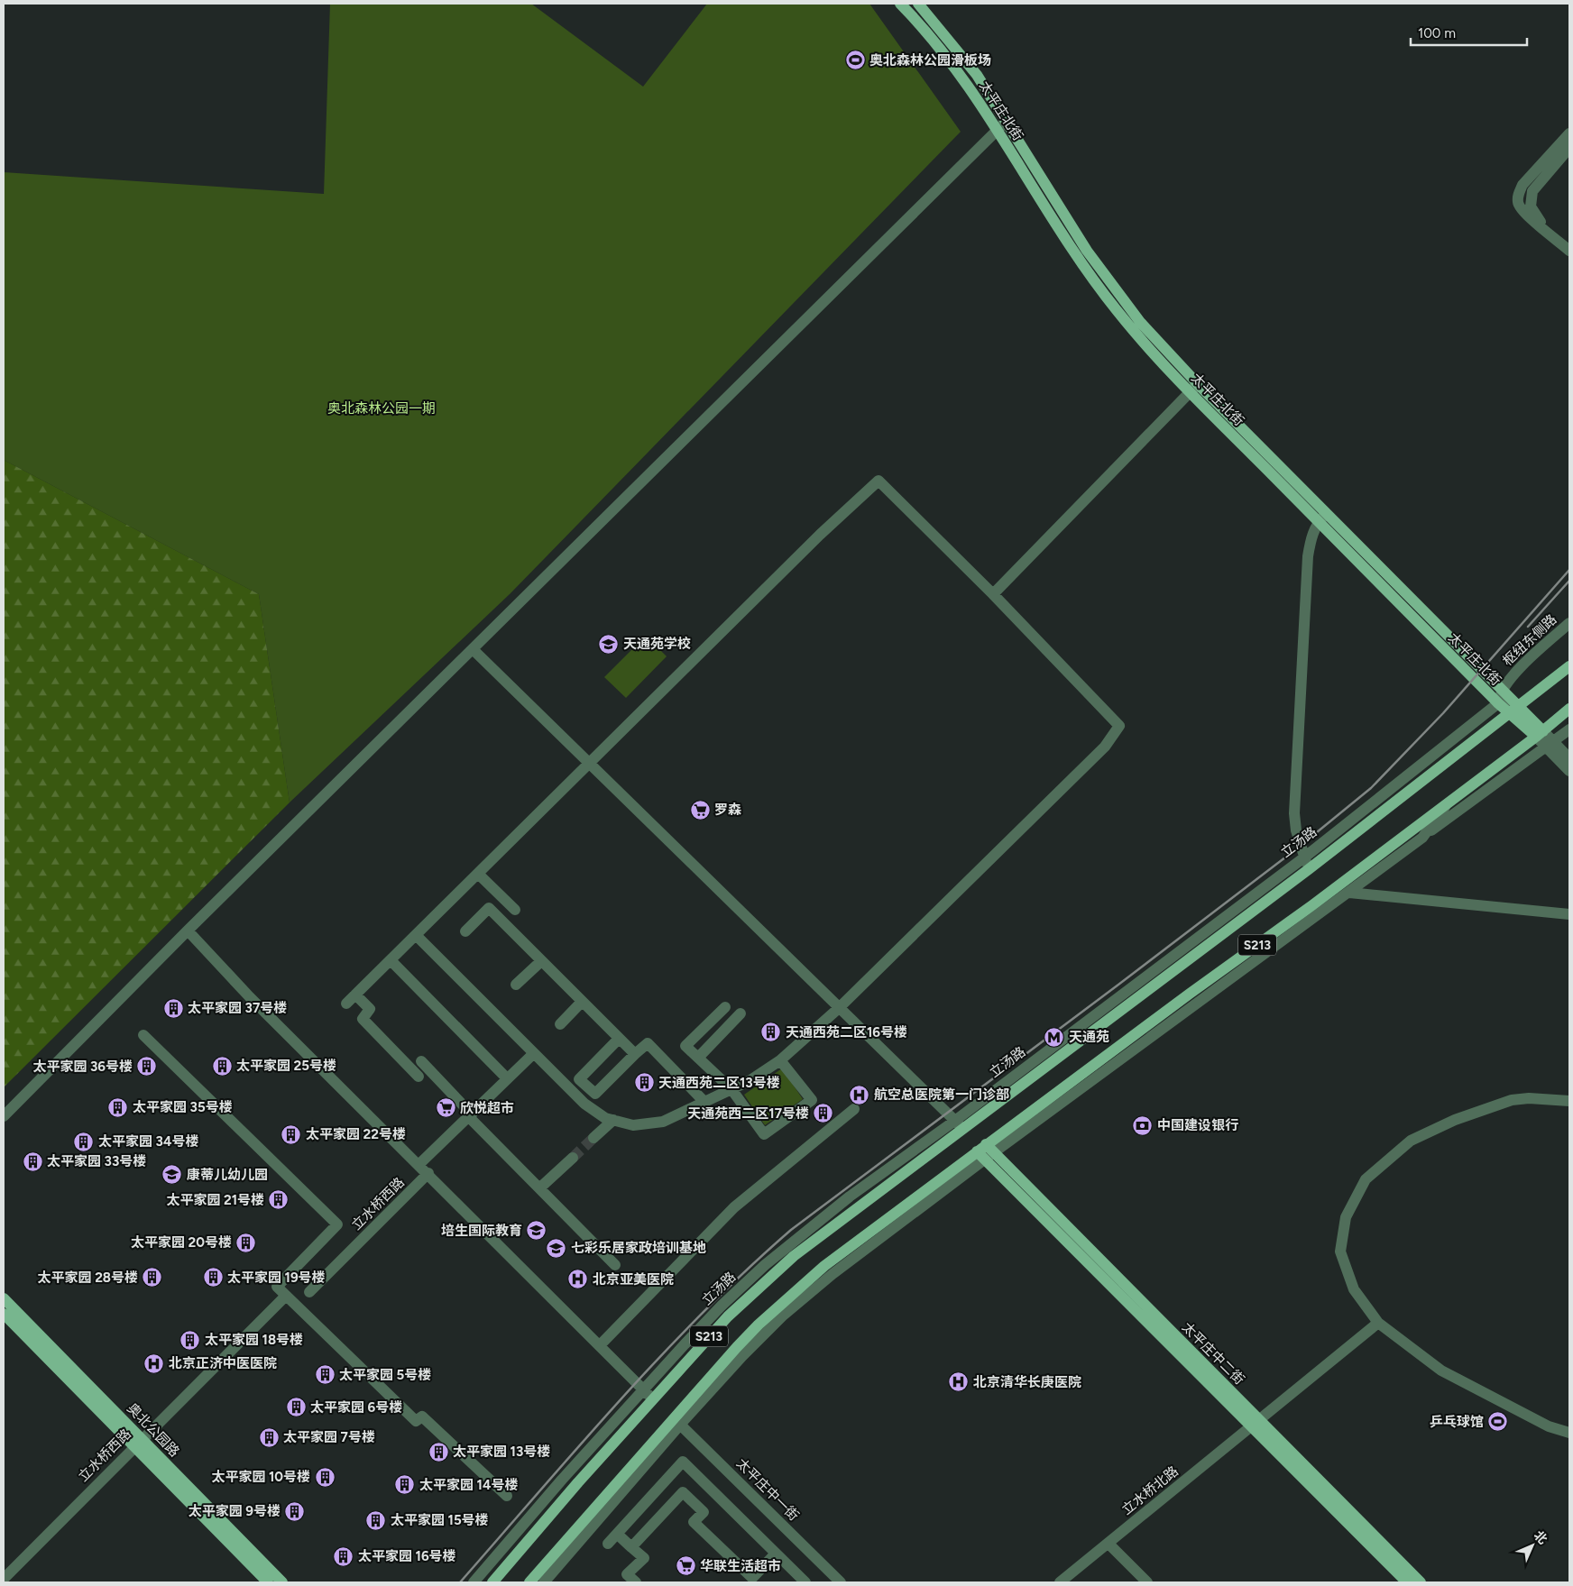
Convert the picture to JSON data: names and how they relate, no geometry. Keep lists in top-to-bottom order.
{
  "streets": {
    "main road": [
      "太平庄北街",
      "立汤路",
      "S213",
      "太平庄中二街",
      "奥北公园路"
    ],
    "street": [
      "枢纽东侧路",
      "立水桥西路",
      "太平庄中一街",
      "立水桥北路"
    ]
  },
  "crossings": [
    ["太平庄北街", "枢纽东侧路"],
    ["太平庄北街", "立汤路"],
    ["太平庄北街", "S213"],
    ["枢纽东侧路", "立汤路"],
    ["S213", "太平庄中二街"],
    ["S213", "太平庄中一街"],
    ["立水桥西路", "奥北公园路"],
    ["太平庄中二街", "立水桥北路"]
  ],
  "parks": ["奥北森林公园一期"],
  "places": {
    "sports": ["奥北森林公园滑板场", "乒乓球馆"],
    "school or university": [
      "天通苑学校",
      "康蒂儿幼儿园",
      "培生国际教育",
      "七彩乐居家政培训基地"
    ],
    "supermarket": ["罗森", "欣悦超市", "华联生活超市"],
    "building": [
      "太平家园 37号楼",
      "天通西苑二区16号楼",
      "太平家园 25号楼",
      "太平家园 36号楼",
      "天通西苑二区13号楼",
      "太平家园 35号楼",
      "天通苑西二区17号楼",
      "太平家园 22号楼",
      "太平家园 34号楼",
      "太平家园 33号楼",
      "太平家园 21号楼",
      "太平家园 20号楼",
      "太平家园 28号楼",
      "太平家园 19号楼",
      "太平家园 18号楼",
      "太平家园 5号楼",
      "太平家园 6号楼",
      "太平家园 7号楼",
      "太平家园 13号楼",
      "太平家园 10号楼",
      "太平家园 14号楼",
      "太平家园 9号楼",
      "太平家园 15号楼",
      "太平家园 16号楼"
    ],
    "metro station": ["天通苑"],
    "hospital": [
      "航空总医院第一门诊部",
      "北京亚美医院",
      "北京正济中医医院",
      "北京清华长庚医院"
    ],
    "bank": ["中国建设银行"]
  },
  "scale_bar": "100 m",
  "north": "top right"
}
